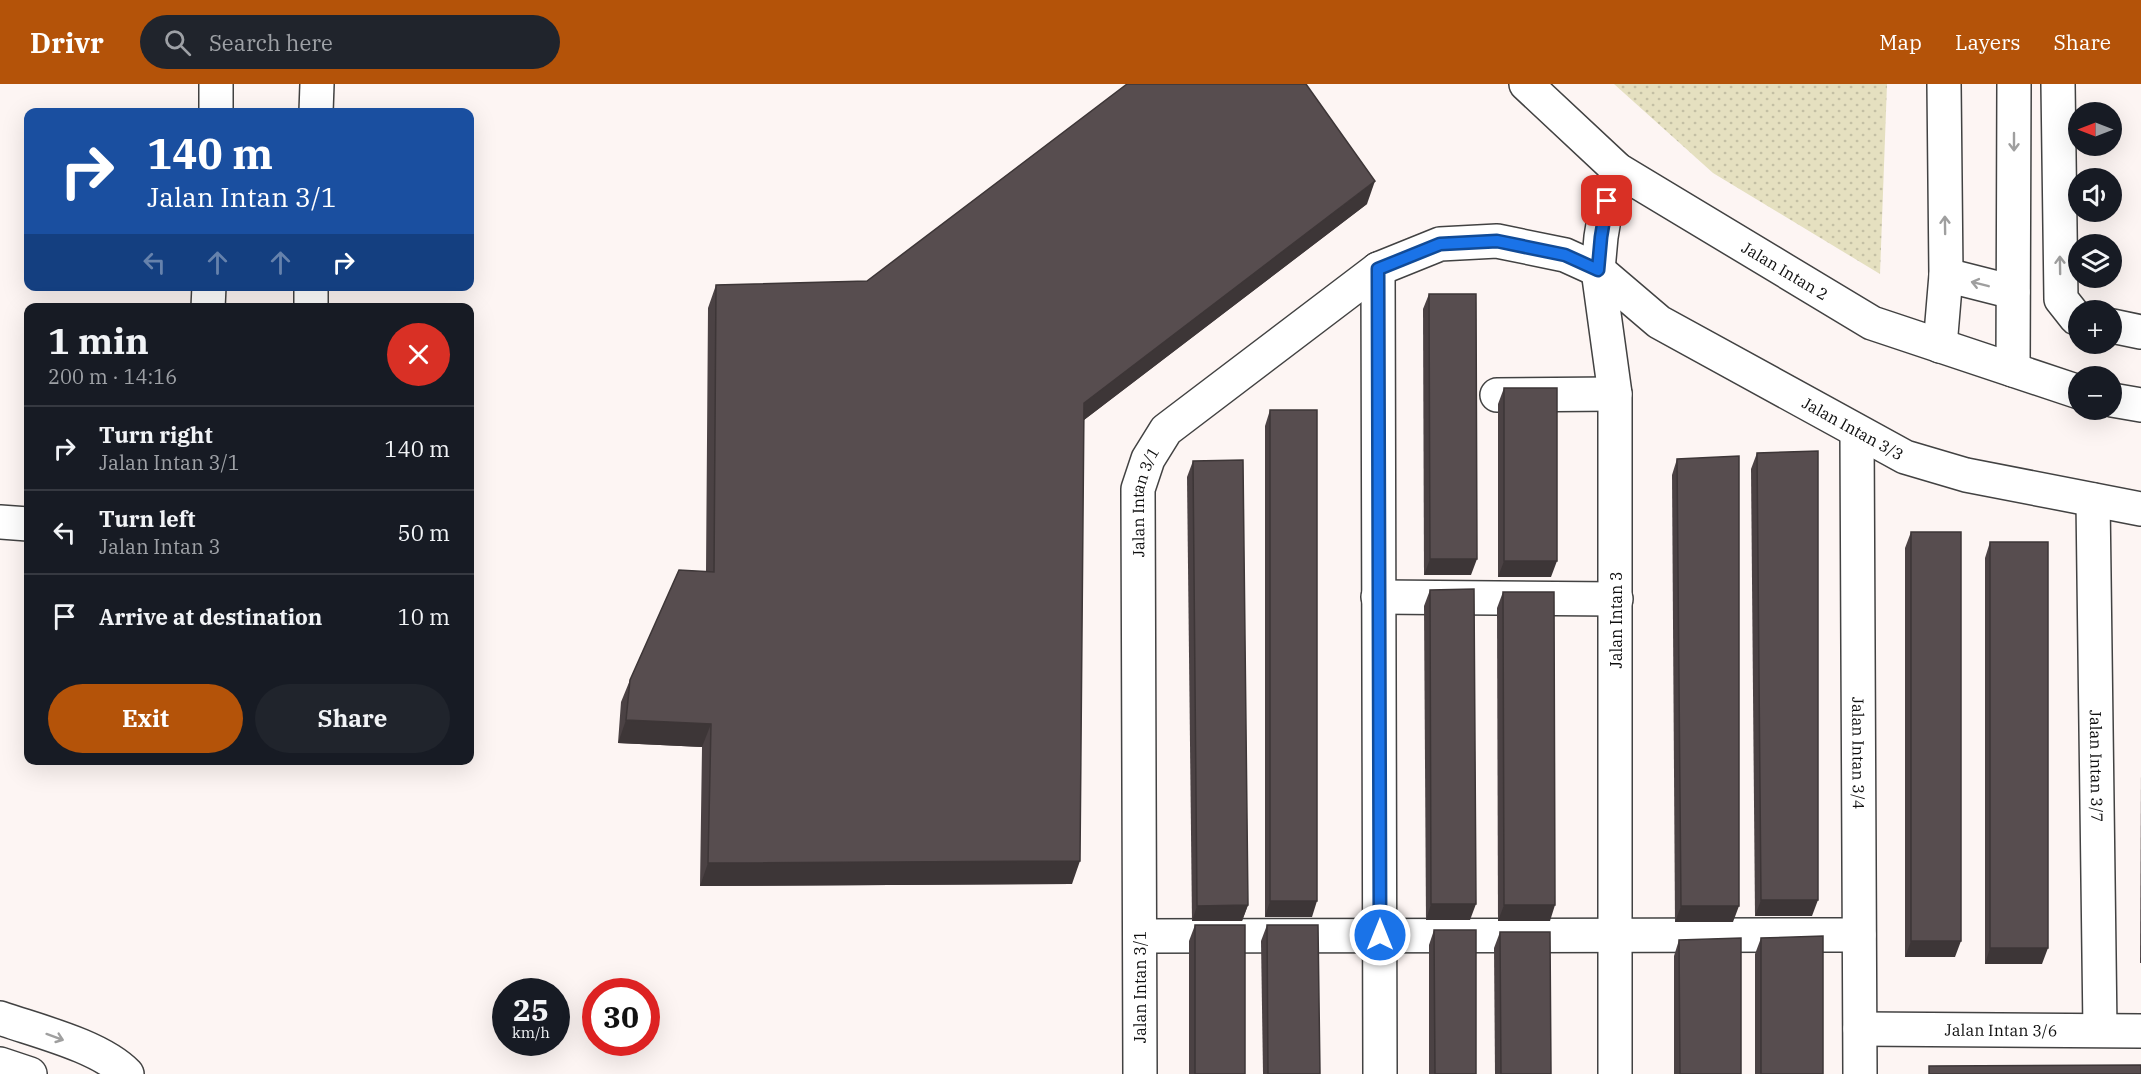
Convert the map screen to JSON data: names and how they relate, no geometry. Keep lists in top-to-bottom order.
{
  "streets": {
    "street": [
      "Jalan Intan 2",
      "Jalan Intan 3/3",
      "Jalan Intan 3/1",
      "Jalan Intan 3",
      "Jalan Intan 3/4",
      "Jalan Intan 3/7",
      "Jalan Intan 3/6"
    ]
  },
  "crossings": [
    ["Jalan Intan 2", "Jalan Intan 3"],
    ["Jalan Intan 3/3", "Jalan Intan 3/1"],
    ["Jalan Intan 3/3", "Jalan Intan 3"],
    ["Jalan Intan 3/3", "Jalan Intan 3/4"],
    ["Jalan Intan 3/3", "Jalan Intan 3/7"],
    ["Jalan Intan 3/1", "Jalan Intan 3"],
    ["Jalan Intan 3/4", "Jalan Intan 3/6"],
    ["Jalan Intan 3/7", "Jalan Intan 3/6"]
  ],
  "north": "left",
  "page": {
    "header": "Drivr",
    "search": "Search here",
    "nav": ["Map", "Layers", "Share"],
    "map_buttons": ["+", "−"],
    "turn": ["140 m", "Jalan Intan 3/1"],
    "heading": ["1 min", "200 m · 14:16"],
    "list": [
      {
        "name": "Turn right",
        "note": "Jalan Intan 3/1",
        "value": "140 m"
      },
      {
        "name": "Turn left",
        "note": "Jalan Intan 3",
        "value": "50 m"
      },
      {
        "name": "Arrive at destination",
        "value": "10 m"
      }
    ],
    "buttons": ["Exit", "Share"],
    "speed": "25 km/h",
    "limit": "30"
  }
}
